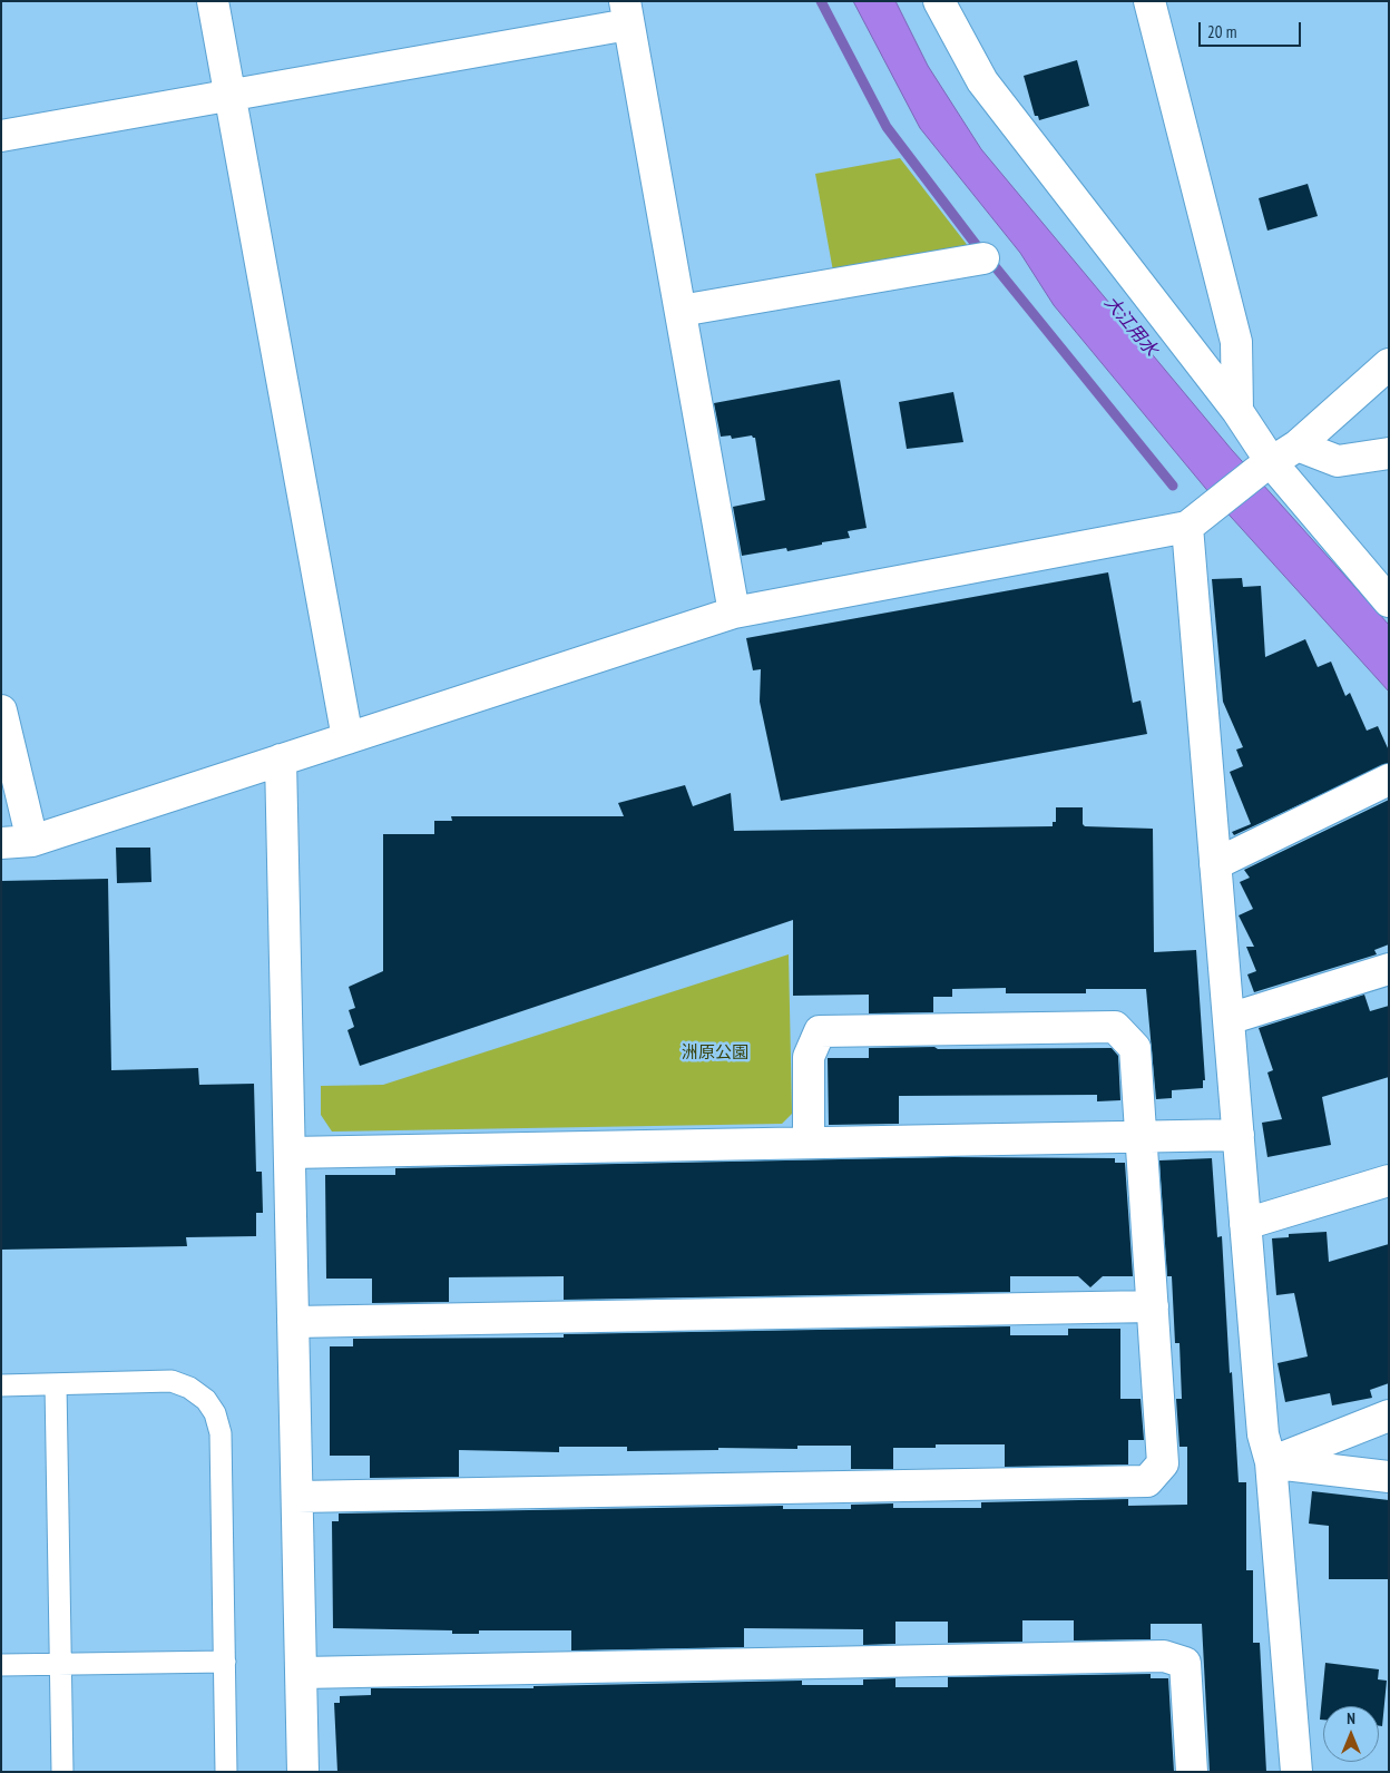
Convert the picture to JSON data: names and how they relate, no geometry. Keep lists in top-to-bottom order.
{
  "water": ["大江用水"],
  "parks": ["洲原公園"],
  "scale_bar": "20 m",
  "north": "top"
}
